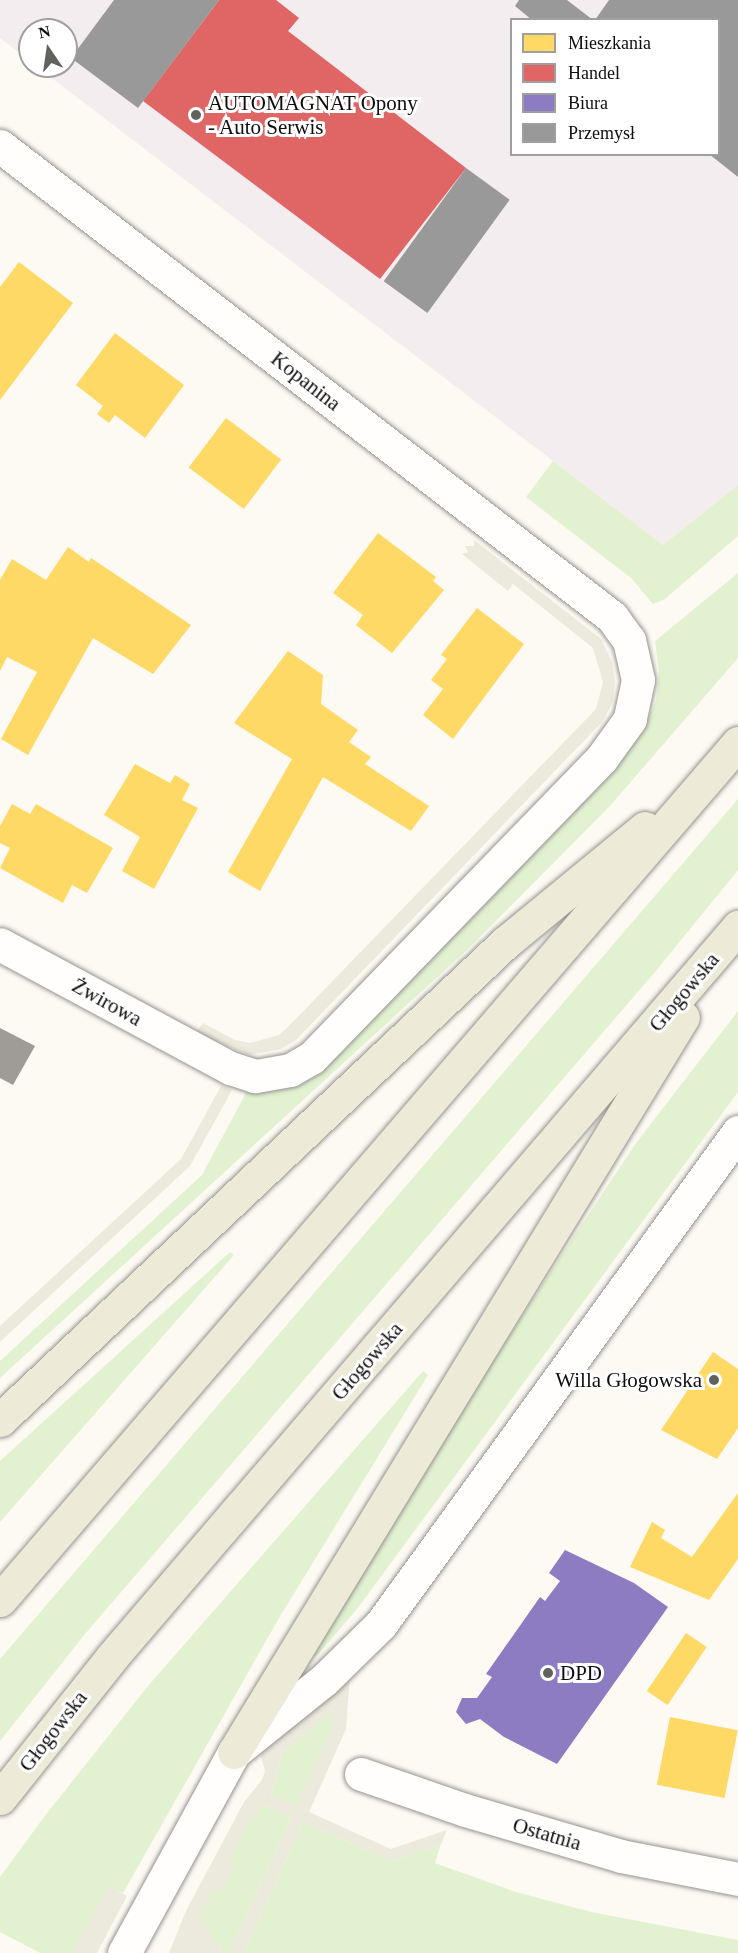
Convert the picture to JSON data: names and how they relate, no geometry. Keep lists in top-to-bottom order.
{
  "streets": {
    "main road": ["Głogowska"],
    "street": ["Kopanina", "Żwirowa", "Ostatnia"]
  },
  "crossings": [
    ["Kopanina", "Żwirowa"]
  ],
  "places": ["AUTOMAGNAT Opony - Auto Serwis", "Willa Głogowska", "DPD"],
  "legend": [
    "Mieszkania",
    "Handel",
    "Biura",
    "Przemysł"
  ],
  "north": "top"
}
